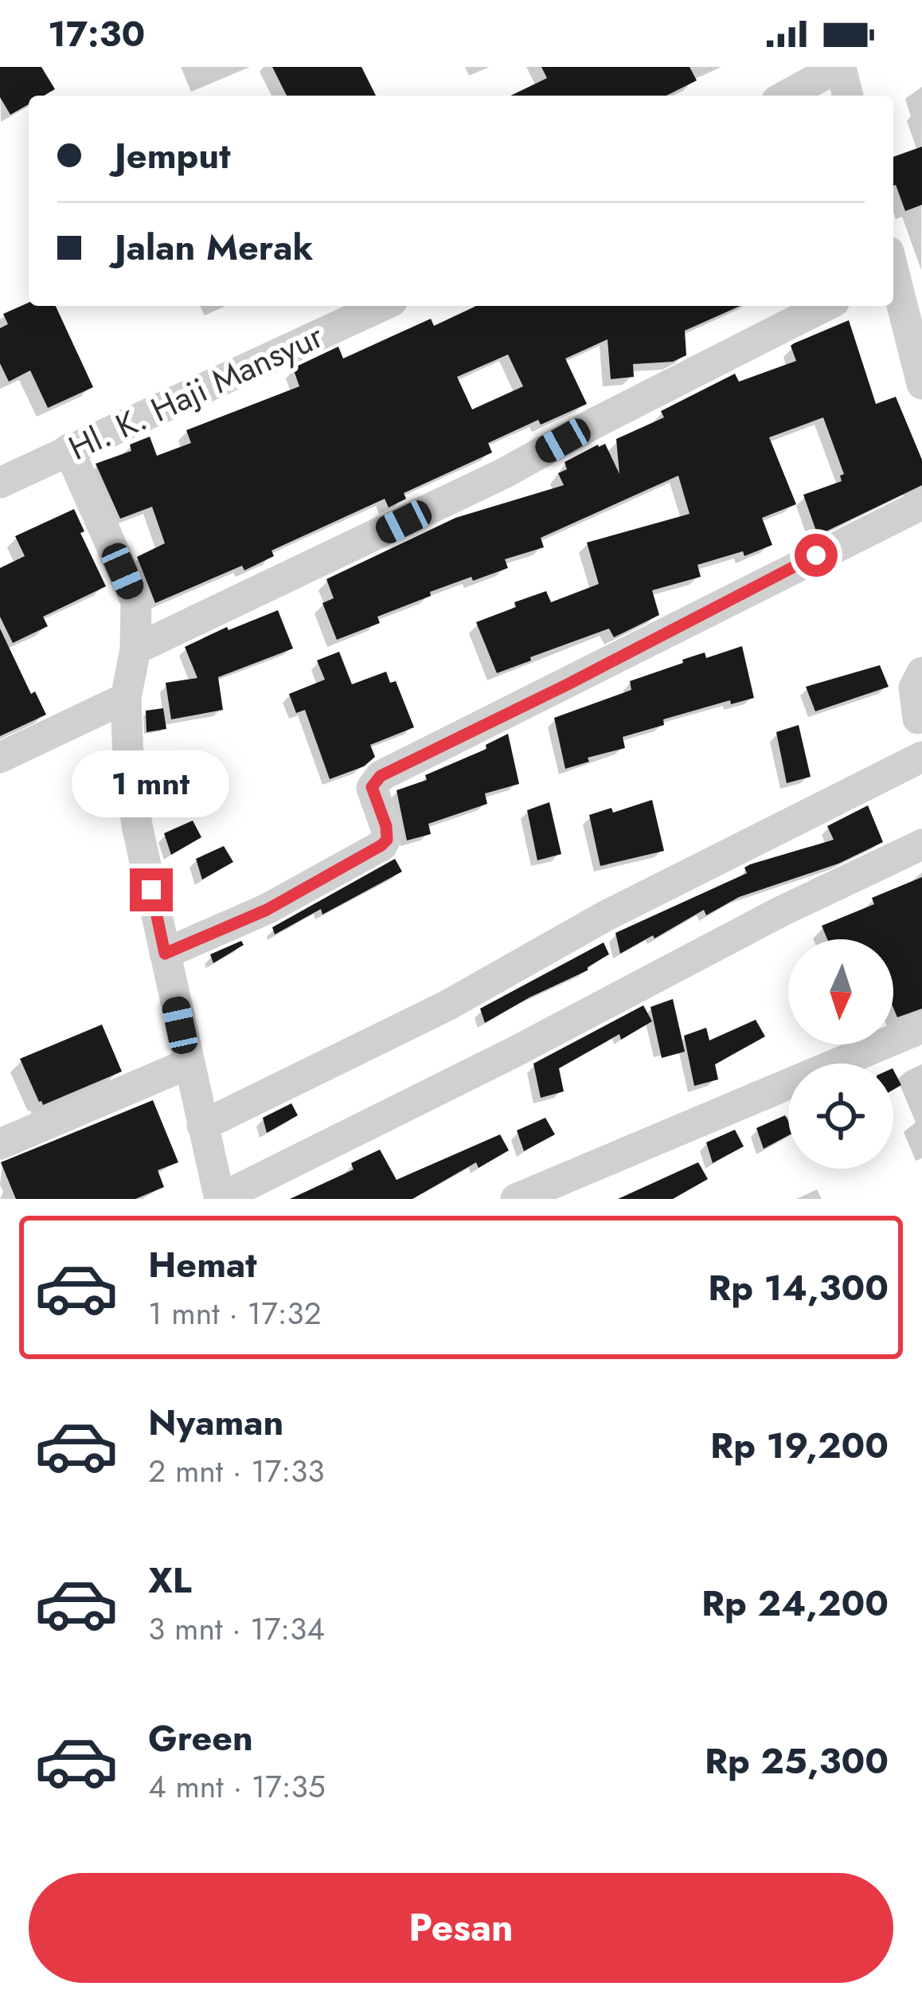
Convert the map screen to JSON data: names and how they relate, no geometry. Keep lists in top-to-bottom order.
{
  "streets": {
    "street": ["Hl. K. Haji Mansyur"]
  },
  "north": "bottom",
  "page": {
    "status": "17:30",
    "banner": ["Jemput", "Jalan Merak"],
    "bubble": "1 mnt",
    "list": [
      {
        "name": "Hemat",
        "note": "1 mnt · 17:32",
        "value": "Rp 14,300"
      },
      {
        "name": "Nyaman",
        "note": "2 mnt · 17:33",
        "value": "Rp 19,200"
      },
      {
        "name": "XL",
        "note": "3 mnt · 17:34",
        "value": "Rp 24,200"
      },
      {
        "name": "Green",
        "note": "4 mnt · 17:35",
        "value": "Rp 25,300"
      }
    ],
    "buttons": "Pesan"
  }
}
